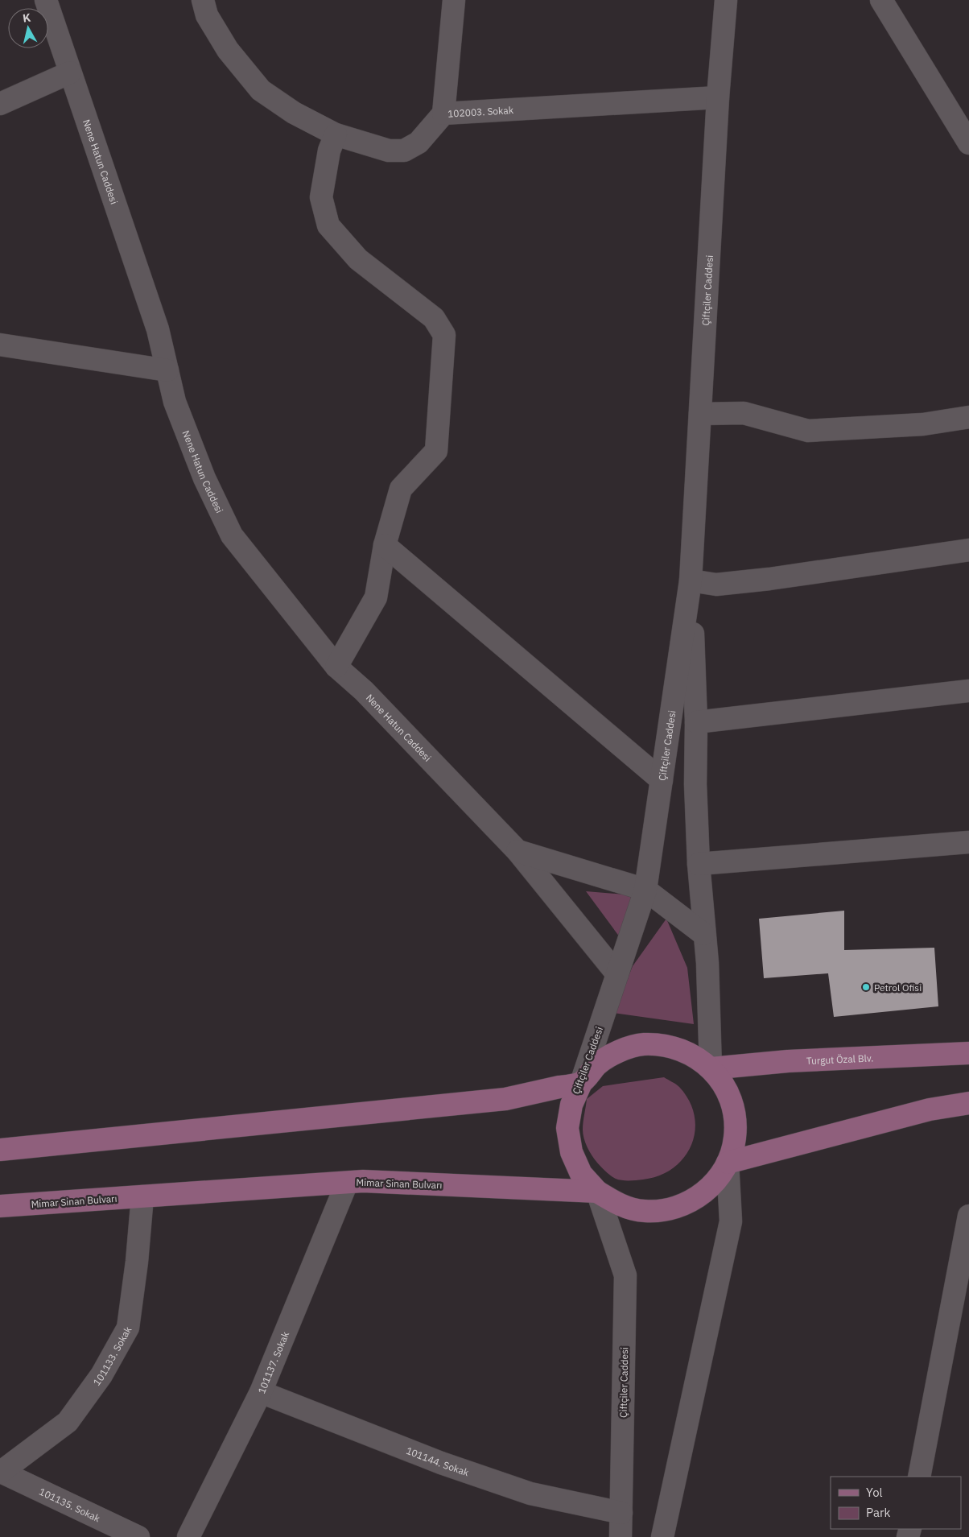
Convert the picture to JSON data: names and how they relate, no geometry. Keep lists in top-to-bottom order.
{
  "streets": {
    "main road": ["Çiftçiler Caddesi", "Turgut Özal Blv.", "Mimar Sinan Bulvarı"],
    "street": [
      "102003. Sokak",
      "Nene Hatun Caddesi",
      "101133. Sokak",
      "101137. Sokak",
      "101144. Sokak",
      "101135. Sokak"
    ]
  },
  "crossings": [
    ["102003. Sokak", "Çiftçiler Caddesi"],
    ["Nene Hatun Caddesi", "Çiftçiler Caddesi"],
    ["Çiftçiler Caddesi", "Turgut Özal Blv."],
    ["Çiftçiler Caddesi", "Mimar Sinan Bulvarı"],
    ["Çiftçiler Caddesi", "101144. Sokak"],
    ["Mimar Sinan Bulvarı", "101133. Sokak"],
    ["Mimar Sinan Bulvarı", "101137. Sokak"],
    ["101133. Sokak", "101135. Sokak"],
    ["101137. Sokak", "101144. Sokak"]
  ],
  "places": ["Petrol Ofisi"],
  "legend": ["Yol", "Park"],
  "north": "top"
}
